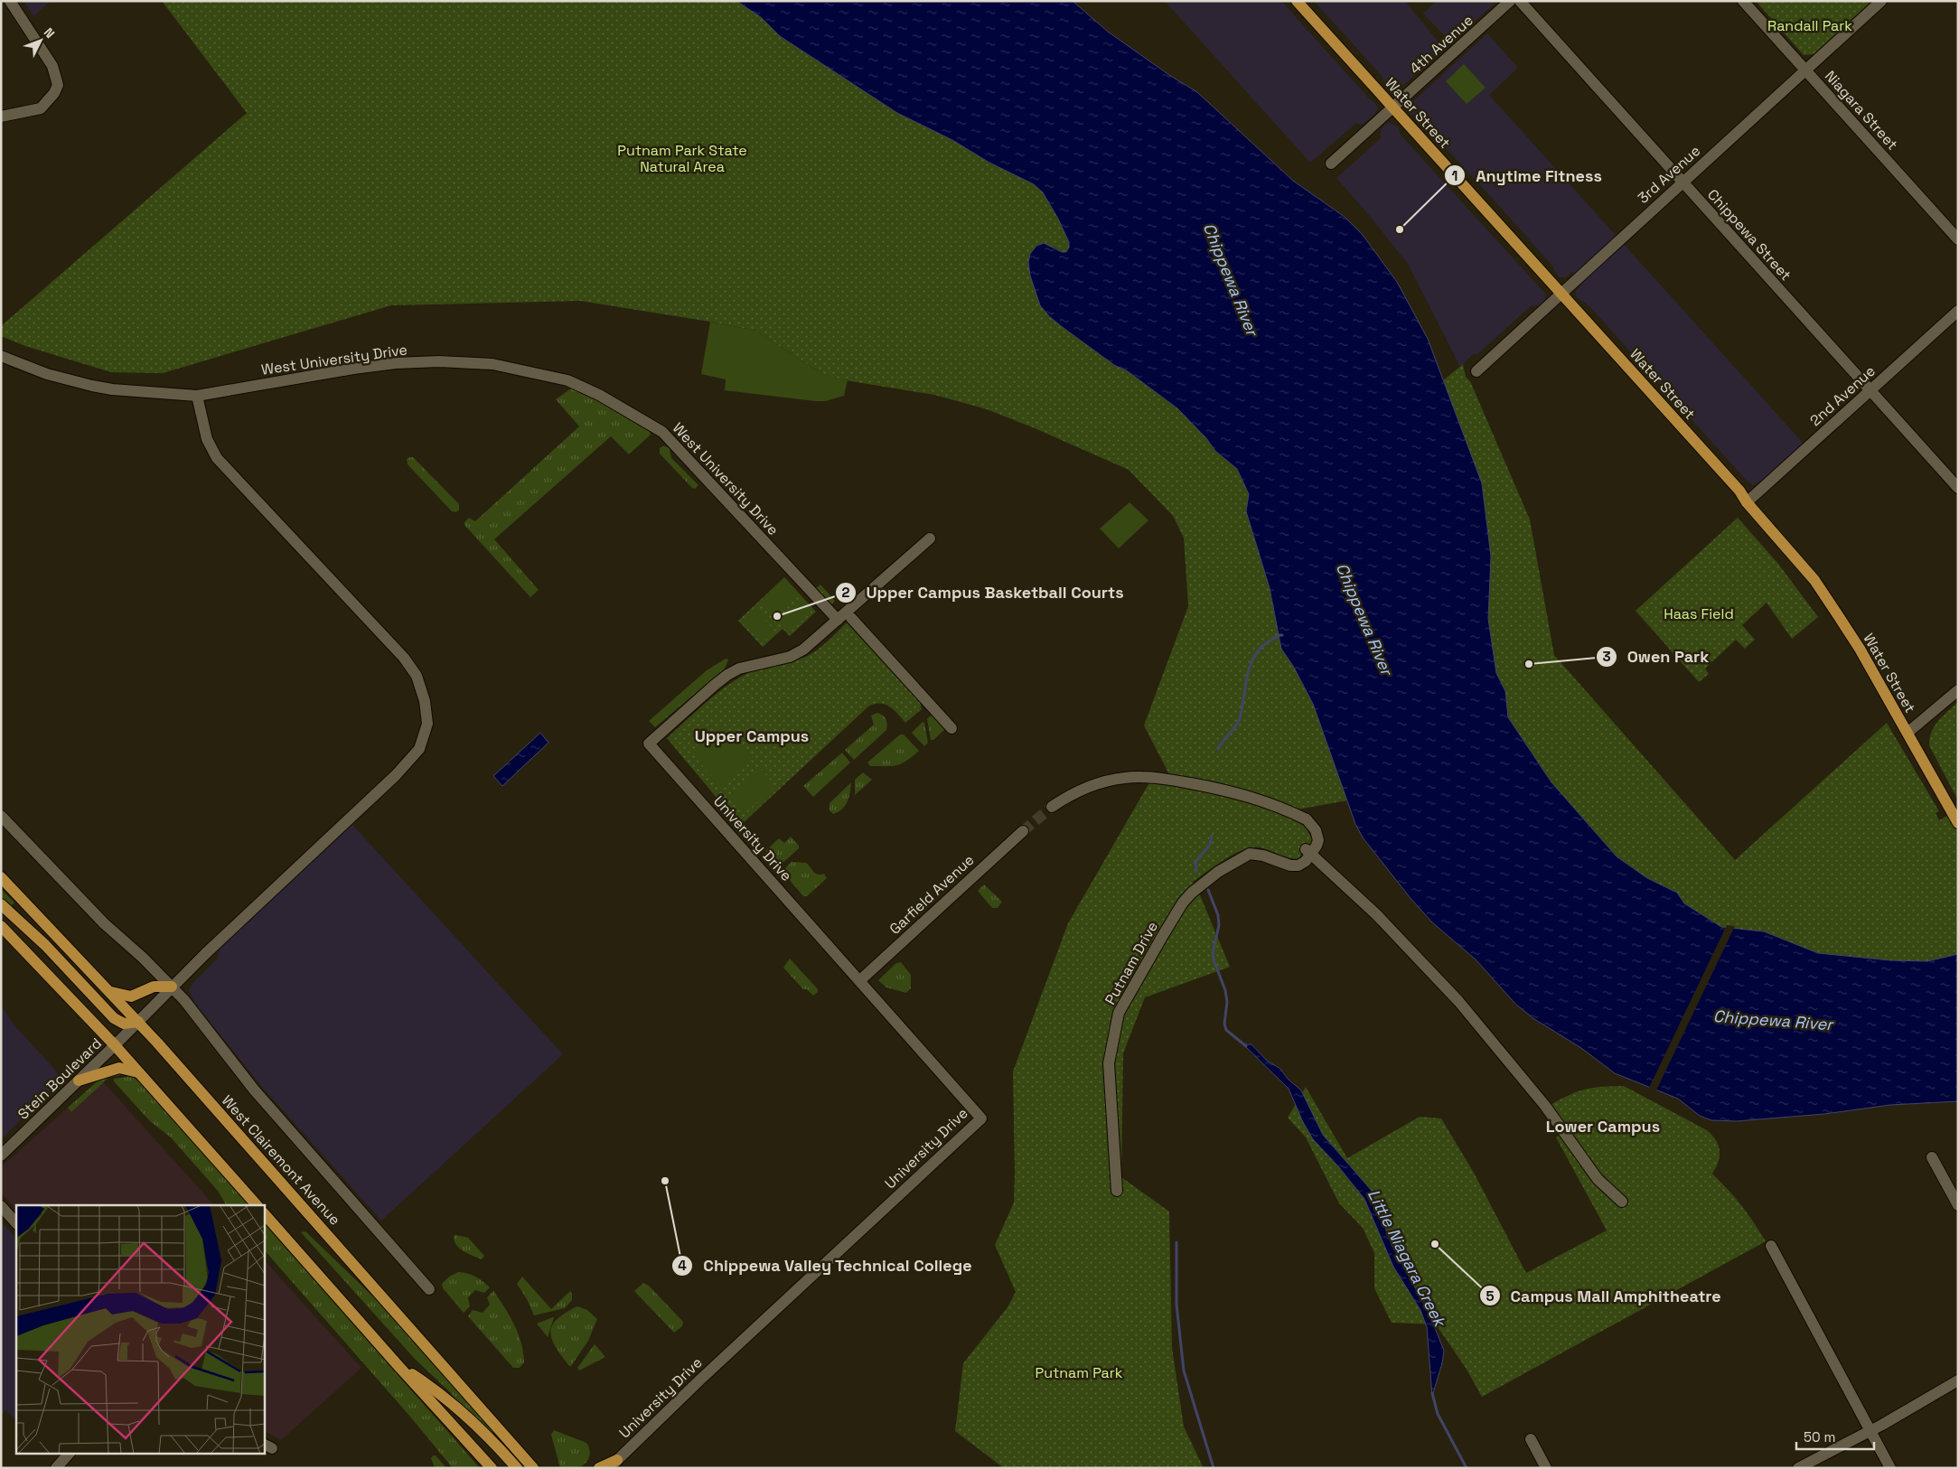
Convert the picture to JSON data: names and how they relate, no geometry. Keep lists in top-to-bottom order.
{
  "streets": {
    "main road": ["Water Street", "West Clairemont Avenue"],
    "street": [
      "4th Avenue",
      "Niagara Street",
      "3rd Avenue",
      "Chippewa Street",
      "West University Drive",
      "2nd Avenue",
      "University Drive",
      "Garfield Avenue",
      "Putnam Drive",
      "Stein Boulevard"
    ]
  },
  "crossings": [
    ["4th Avenue", "Water Street"],
    ["Niagara Street", "3rd Avenue"],
    ["Water Street", "3rd Avenue"],
    ["Water Street", "2nd Avenue"],
    ["3rd Avenue", "Chippewa Street"],
    ["Chippewa Street", "2nd Avenue"],
    ["West University Drive", "University Drive"],
    ["West University Drive", "Stein Boulevard"],
    ["University Drive", "Garfield Avenue"],
    ["Stein Boulevard", "West Clairemont Avenue"]
  ],
  "districts": ["Upper Campus", "Lower Campus"],
  "water": ["Chippewa River", "Little Niagara Creek"],
  "parks": [
    "Randall Park",
    "Putnam Park State Natural Area",
    "Haas Field",
    "Putnam Park"
  ],
  "places": [
    "Anytime Fitness",
    "Upper Campus Basketball Courts",
    "Owen Park",
    "Chippewa Valley Technical College",
    "Campus Mall Amphitheatre"
  ],
  "scale_bar": "50 m",
  "north": "top right"
}
